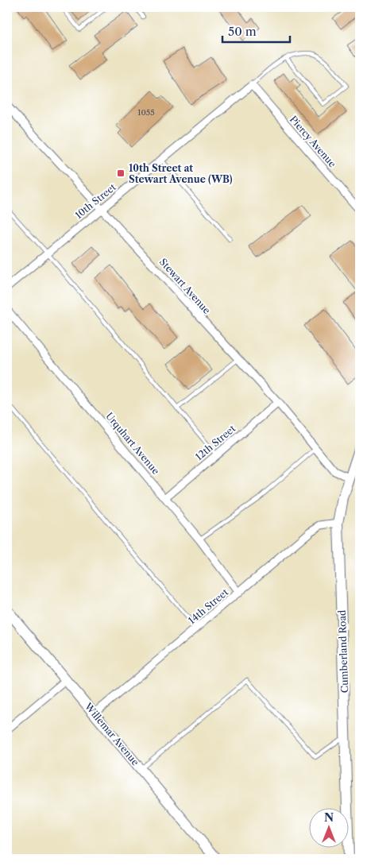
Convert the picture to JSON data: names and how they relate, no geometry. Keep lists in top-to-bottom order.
{
  "streets": {
    "street": [
      "Piercy Avenue",
      "10th Street",
      "Stewart Avenue",
      "12th Street",
      "Urquhart Avenue",
      "14th Street",
      "Cumberland Road",
      "Willemar Avenue"
    ]
  },
  "crossings": [
    ["Piercy Avenue", "10th Street"],
    ["10th Street", "Stewart Avenue"],
    ["Stewart Avenue", "12th Street"],
    ["Stewart Avenue", "Cumberland Road"],
    ["12th Street", "Urquhart Avenue"],
    ["Urquhart Avenue", "14th Street"],
    ["14th Street", "Cumberland Road"],
    ["14th Street", "Willemar Avenue"]
  ],
  "places": {
    "transit": ["10th Street at Stewart Avenue (WB)"]
  },
  "house_numbers": ["1055"],
  "scale_bar": "50 m",
  "north": "top"
}
